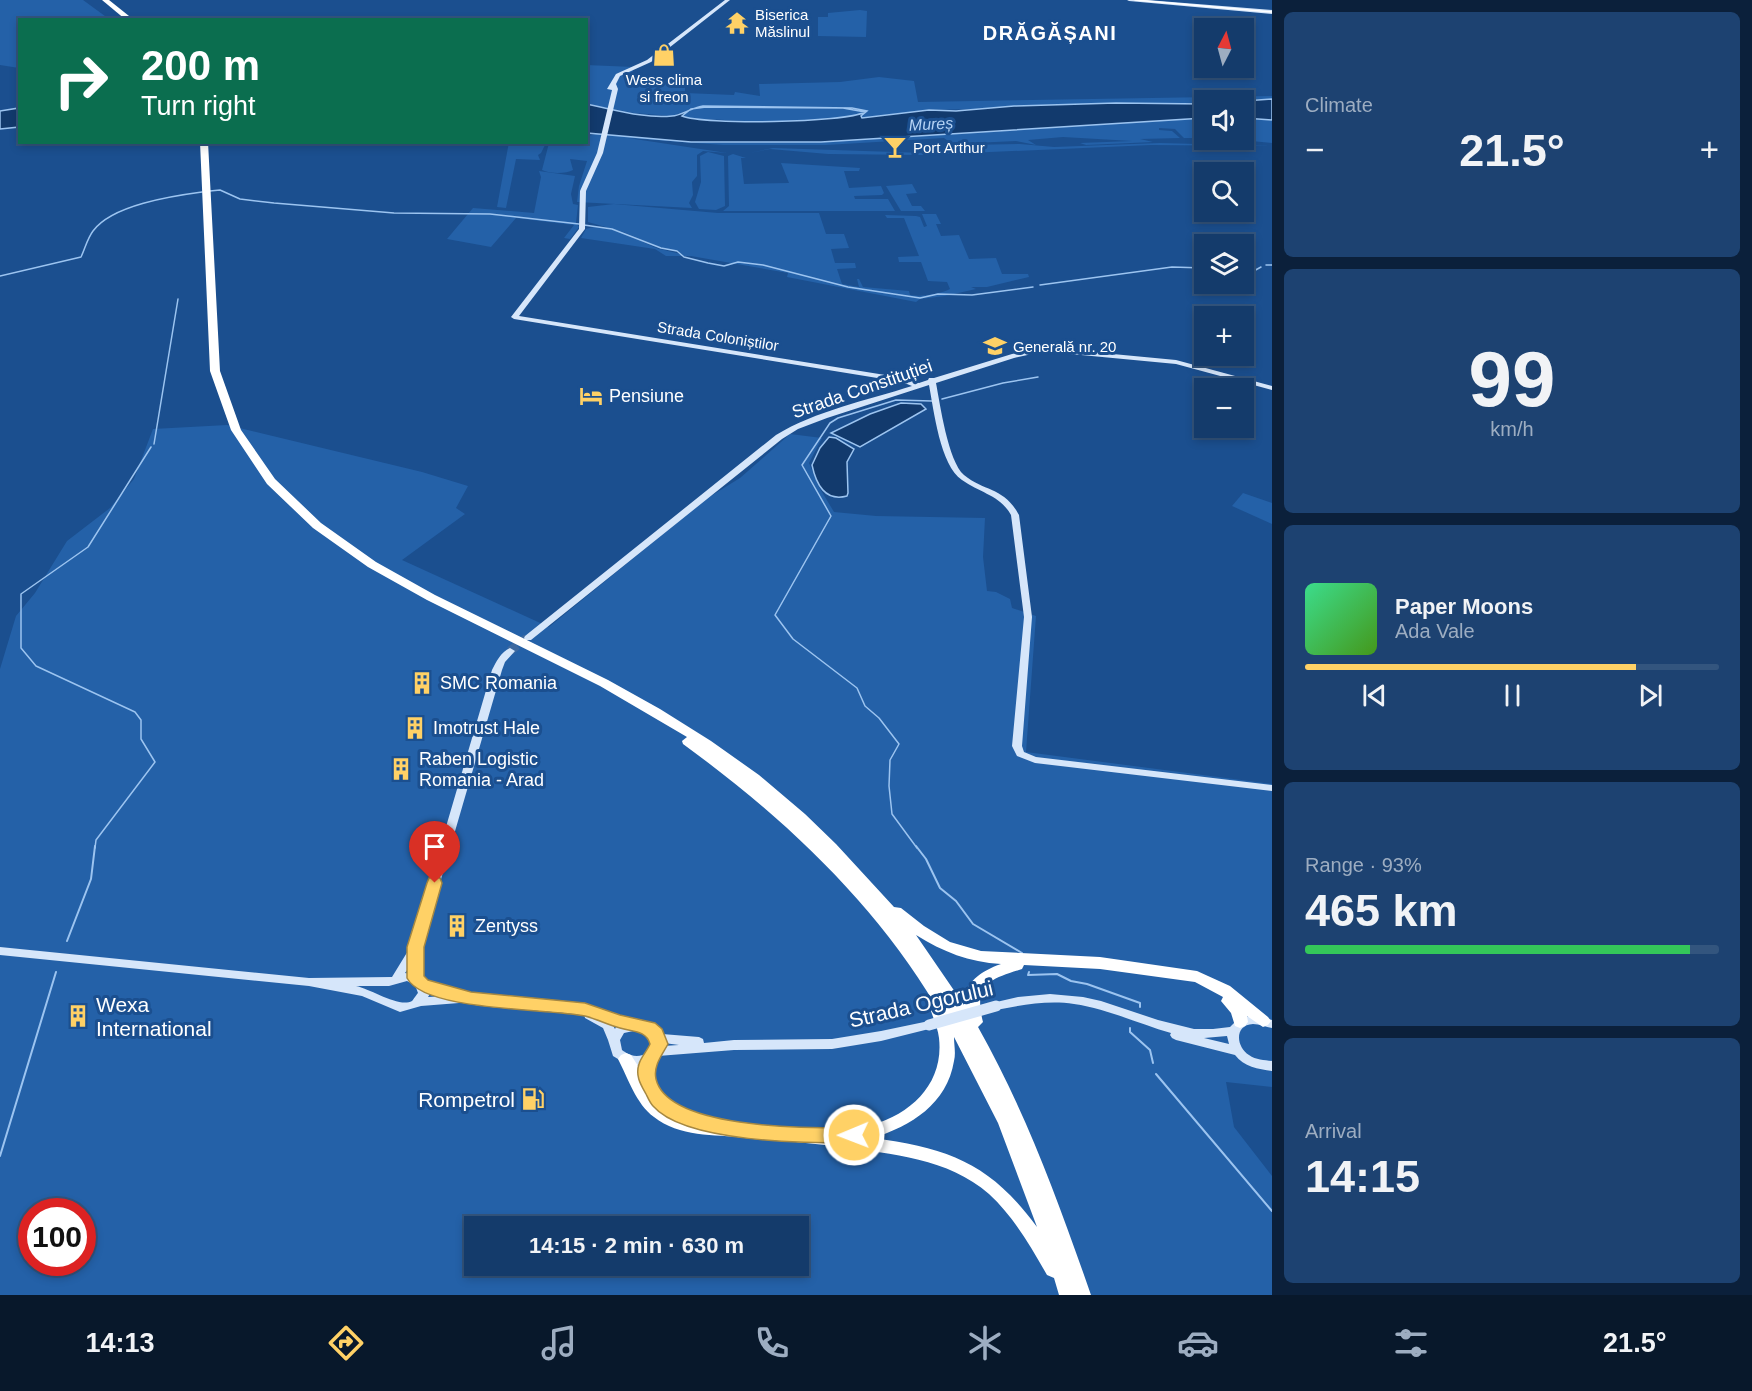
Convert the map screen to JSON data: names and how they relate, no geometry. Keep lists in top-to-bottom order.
{
  "streets": {
    "street": ["Strada Coloniștilor", "Strada Constituției", "Strada Ogorului"]
  },
  "crossings": [
    ["Strada Coloniștilor", "Strada Constituției"]
  ],
  "districts": ["DRĂGĂȘANI"],
  "water": ["Mureș"],
  "places": {
    "temple": ["Biserica Măslinul"],
    "shop": ["Wess clima si freon"],
    "bar": ["Port Arthur"],
    "school or university": ["Generală nr. 20"],
    "hotel": ["Pensiune"],
    "building": [
      "SMC Romania",
      "Imotrust Hale",
      "Raben Logistic Romania - Arad",
      "Zentyss",
      "Wexa International"
    ],
    "fuel station": ["Rompetrol"]
  },
  "north": "top",
  "page": {
    "tile": [
      "Climate",
      ["99", "km/h"],
      ["Range · 93%", "465 km"],
      ["Arrival", "14:15"]
    ],
    "map_buttons": ["+", "−"],
    "turn": ["200 m", "Turn right"],
    "heat": ["−", "21.5°", "+"],
    "song": ["Paper Moons", "Ada Vale"],
    "limit": "100",
    "trip": "14:15 · 2 min · 630 m",
    "tabs": ["14:13", "21.5°"]
  }
}
